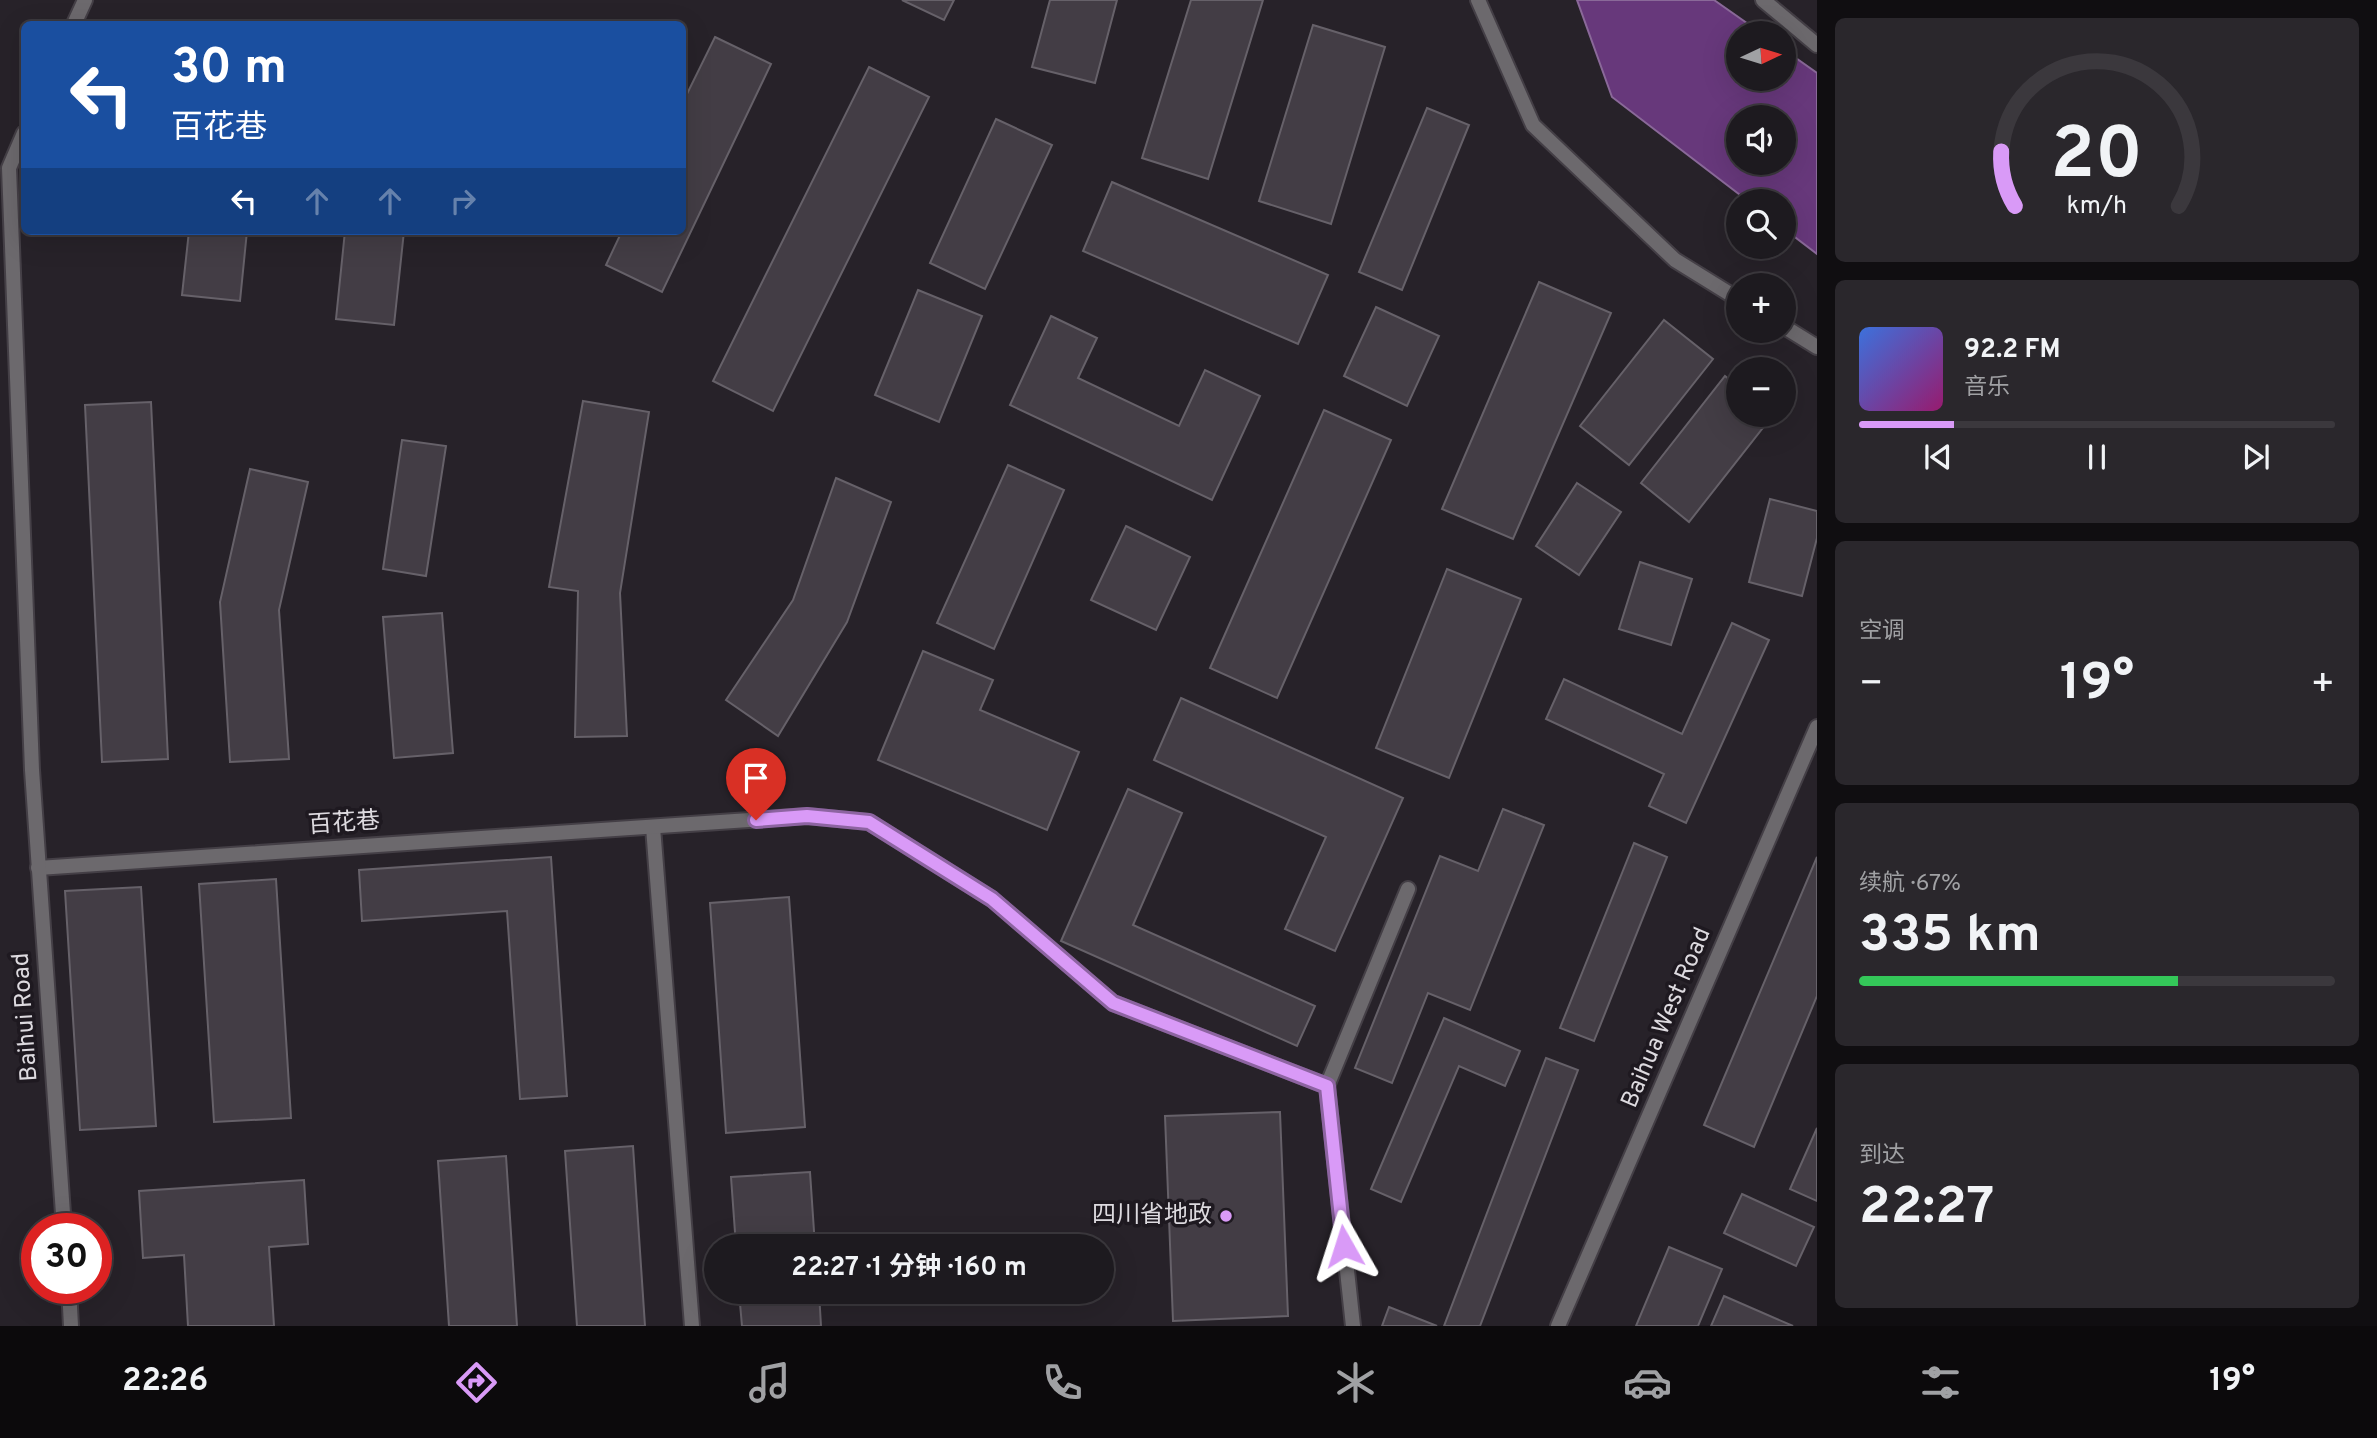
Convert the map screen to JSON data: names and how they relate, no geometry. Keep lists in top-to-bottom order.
{
  "streets": {
    "street": ["百花巷", "Baihui Road", "Baihua West Road"]
  },
  "crossings": [
    ["百花巷", "Baihui Road"]
  ],
  "places": ["四川省地政"],
  "north": "right",
  "page": {
    "map_buttons": ["+", "−"],
    "turn": ["30 m", "百花巷"],
    "song": ["92.2 FM", "音乐"],
    "tile": [
      "空调",
      ["续航 · 67%", "335 km"],
      ["到达", "22:27"]
    ],
    "heat": ["−", "19°", "+"],
    "limit": "30",
    "trip": "22:27 · 1 分钟 · 160 m",
    "tabs": ["22:26", "19°"],
    "gauge": ["20", "km/h"]
  }
}
